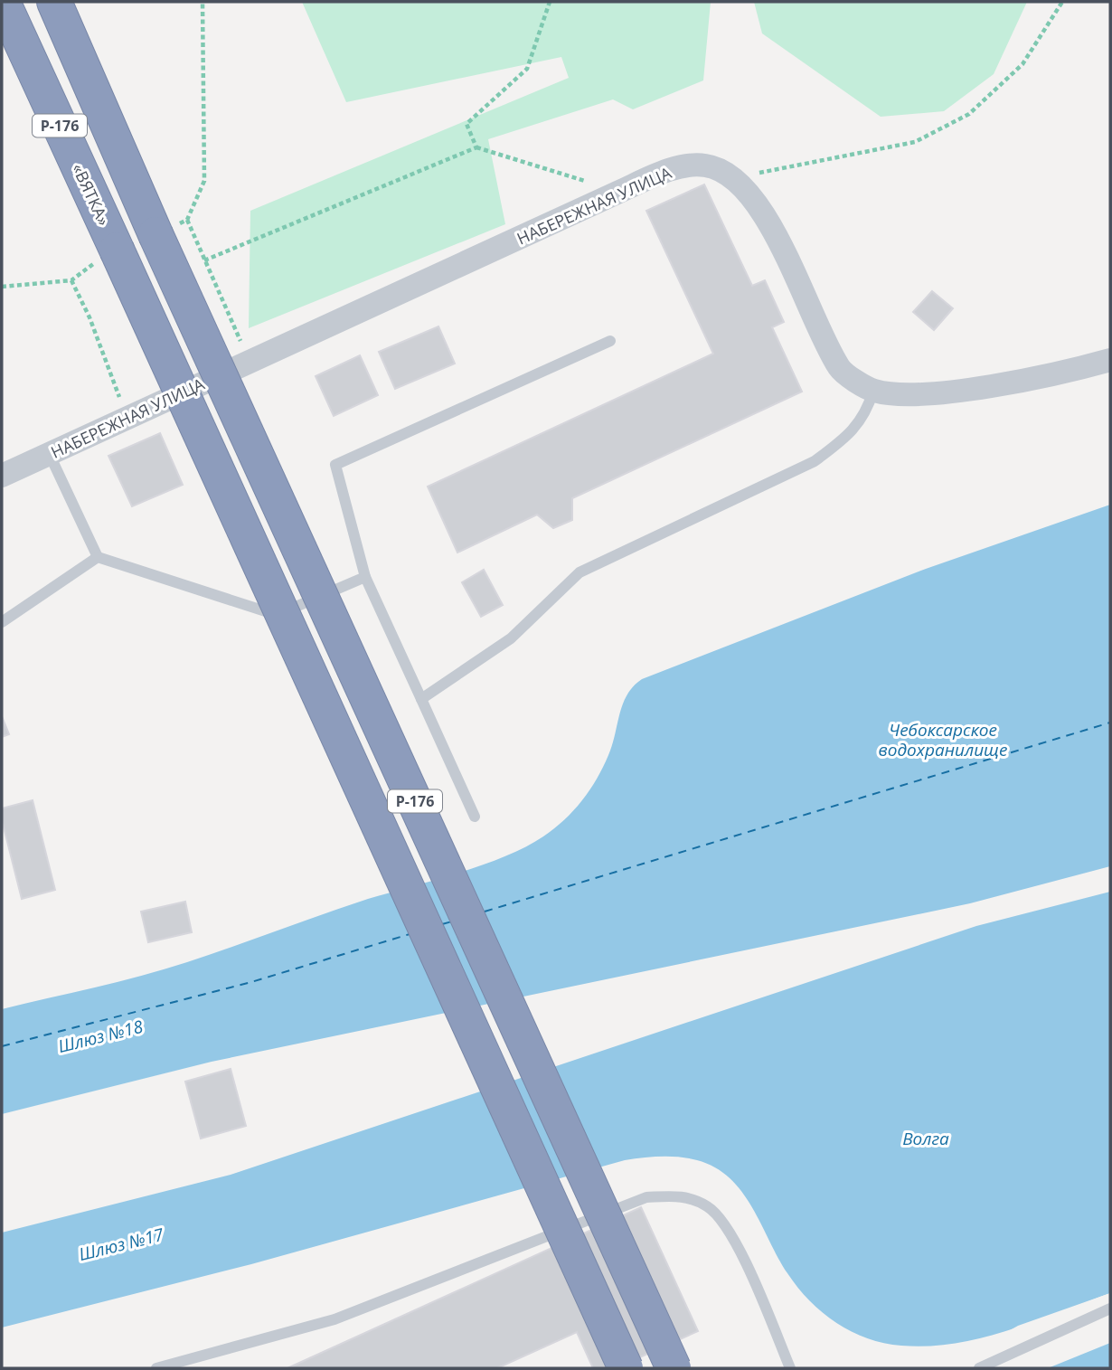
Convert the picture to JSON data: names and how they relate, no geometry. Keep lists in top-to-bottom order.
{
  "streets": {
    "highway": ["Р-176", "«ВЯТКА»"],
    "street": ["НАБЕРЕЖНАЯ УЛИЦА"]
  },
  "water": [
    "Чебоксарское водохранилище",
    "Шлюз №18",
    "Волга",
    "Шлюз №17"
  ]
}
